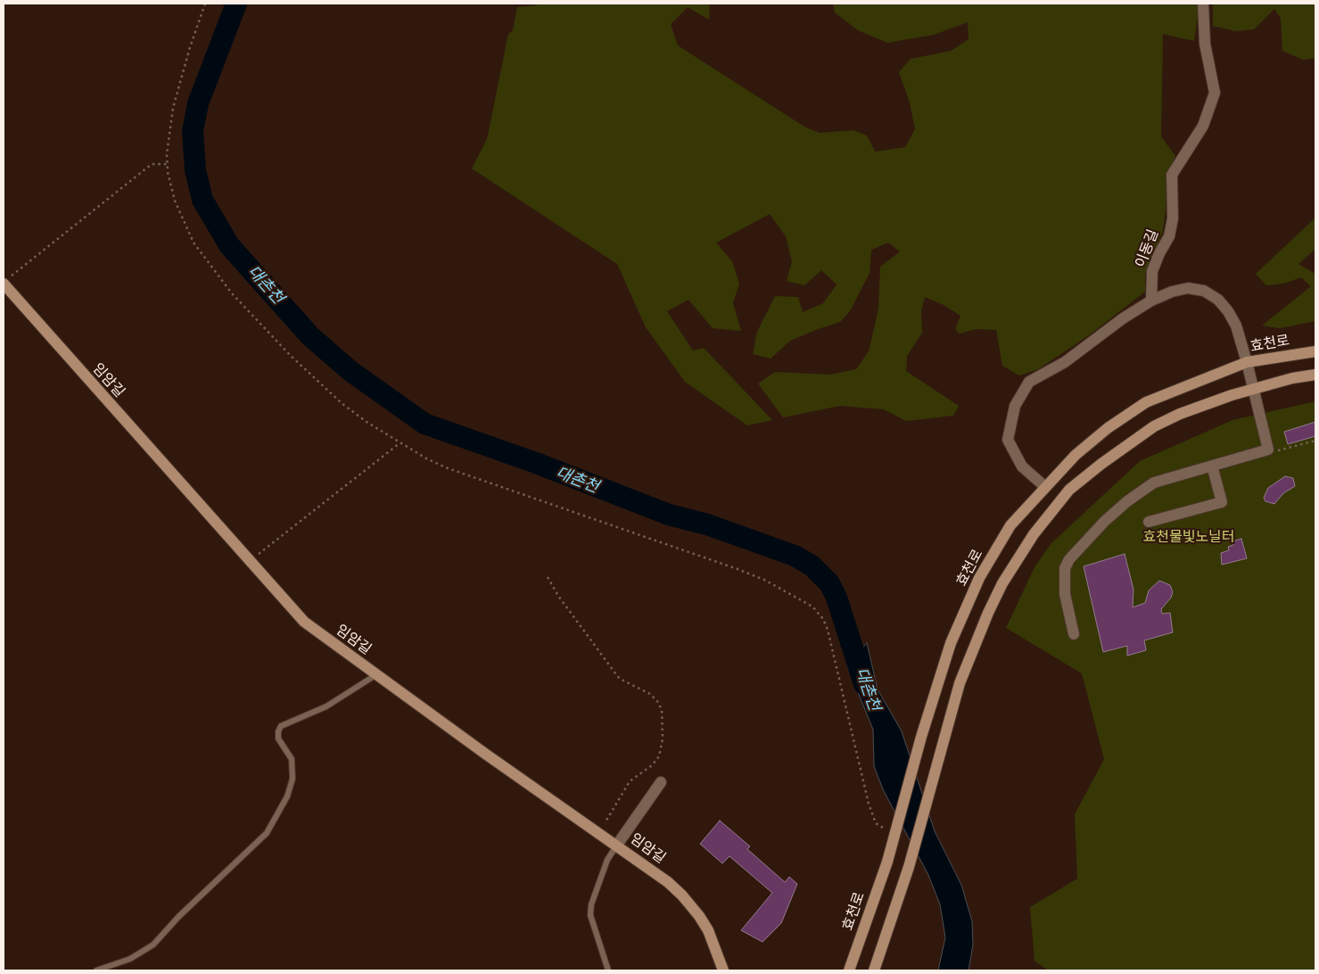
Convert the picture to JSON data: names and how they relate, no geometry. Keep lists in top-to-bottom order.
{
  "streets": {
    "main road": ["효천로", "임암길"],
    "street": ["이동길"]
  },
  "water": ["대촌천"],
  "parks": ["효천물빛노닐터"]
}
